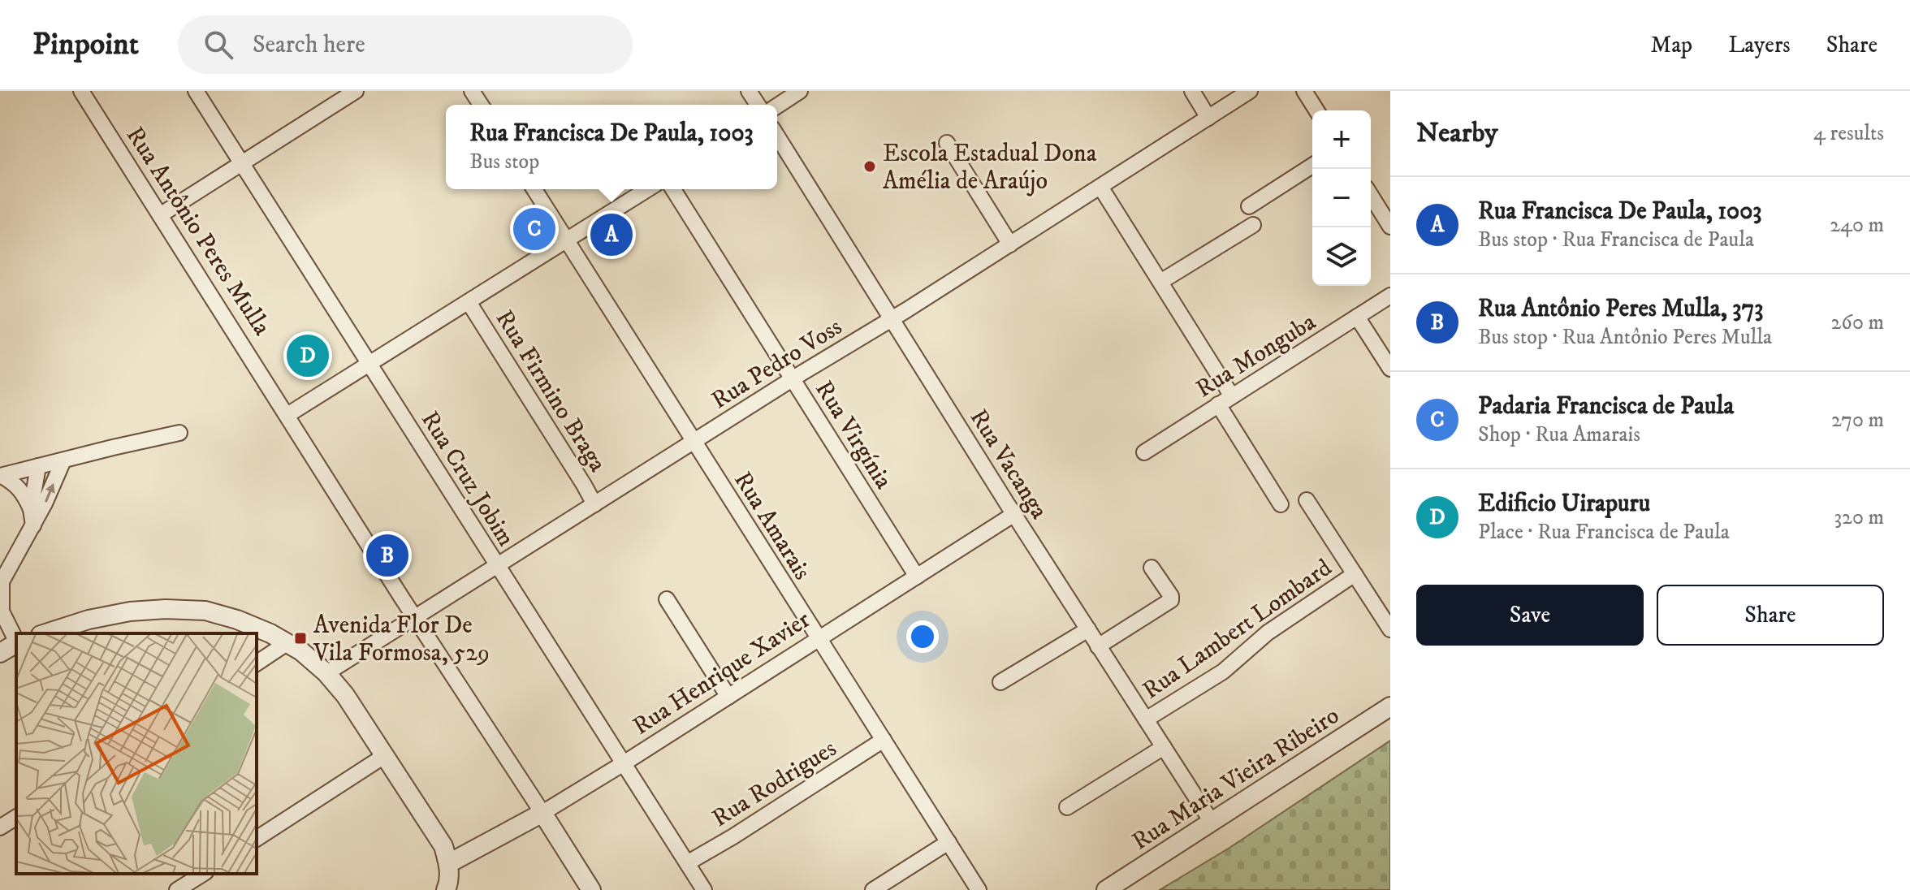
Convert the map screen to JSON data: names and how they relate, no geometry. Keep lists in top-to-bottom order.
{
  "streets": {
    "street": [
      "Rua Antônio Peres Mulla",
      "Rua Monguba",
      "Rua Pedro Voss",
      "Rua Firmino Braga",
      "Rua Virgínia",
      "Rua Vacanga",
      "Rua Cruz Jobim",
      "Rua Amarais",
      "Rua Lambert Lombard",
      "Rua Henrique Xavier",
      "Rua Maria Vieira Ribeiro",
      "Rua Rodrigues"
    ]
  },
  "crossings": [
    ["Rua Antônio Peres Mulla", "Rua Pedro Voss"],
    ["Rua Antônio Peres Mulla", "Rua Henrique Xavier"],
    ["Rua Pedro Voss", "Rua Firmino Braga"],
    ["Rua Pedro Voss", "Rua Virgínia"],
    ["Rua Pedro Voss", "Rua Vacanga"],
    ["Rua Pedro Voss", "Rua Cruz Jobim"],
    ["Rua Pedro Voss", "Rua Amarais"],
    ["Rua Virgínia", "Rua Henrique Xavier"],
    ["Rua Vacanga", "Rua Lambert Lombard"],
    ["Rua Vacanga", "Rua Henrique Xavier"],
    ["Rua Vacanga", "Rua Maria Vieira Ribeiro"],
    ["Rua Cruz Jobim", "Rua Henrique Xavier"],
    ["Rua Cruz Jobim", "Rua Rodrigues"],
    ["Rua Amarais", "Rua Henrique Xavier"],
    ["Rua Amarais", "Rua Rodrigues"]
  ],
  "places": {
    "other": ["Escola Estadual Dona Amélia de Araújo"],
    "transit": ["Avenida Flor De Vila Formosa, 529"]
  },
  "page": {
    "header": "Pinpoint",
    "search": "Search here",
    "nav": ["Map", "Layers", "Share"],
    "heading": ["Nearby", "4 results"],
    "popup": ["Rua Francisca De Paula, 1003", "Bus stop"],
    "map_buttons": ["+", "−"],
    "list": [
      {
        "mark": "A",
        "name": "Rua Francisca De Paula, 1003",
        "note": "Bus stop · Rua Francisca de Paula",
        "value": "240 m"
      },
      {
        "mark": "B",
        "name": "Rua Antônio Peres Mulla, 373",
        "note": "Bus stop · Rua Antônio Peres Mulla",
        "value": "260 m"
      },
      {
        "mark": "C",
        "name": "Padaria Francisca de Paula",
        "note": "Shop · Rua Amarais",
        "value": "270 m"
      },
      {
        "mark": "D",
        "name": "Edificio Uirapuru",
        "note": "Place · Rua Francisca de Paula",
        "value": "320 m"
      }
    ],
    "pins": [
      "C",
      "A",
      "D",
      "B"
    ],
    "buttons": ["Save", "Share"]
  }
}
